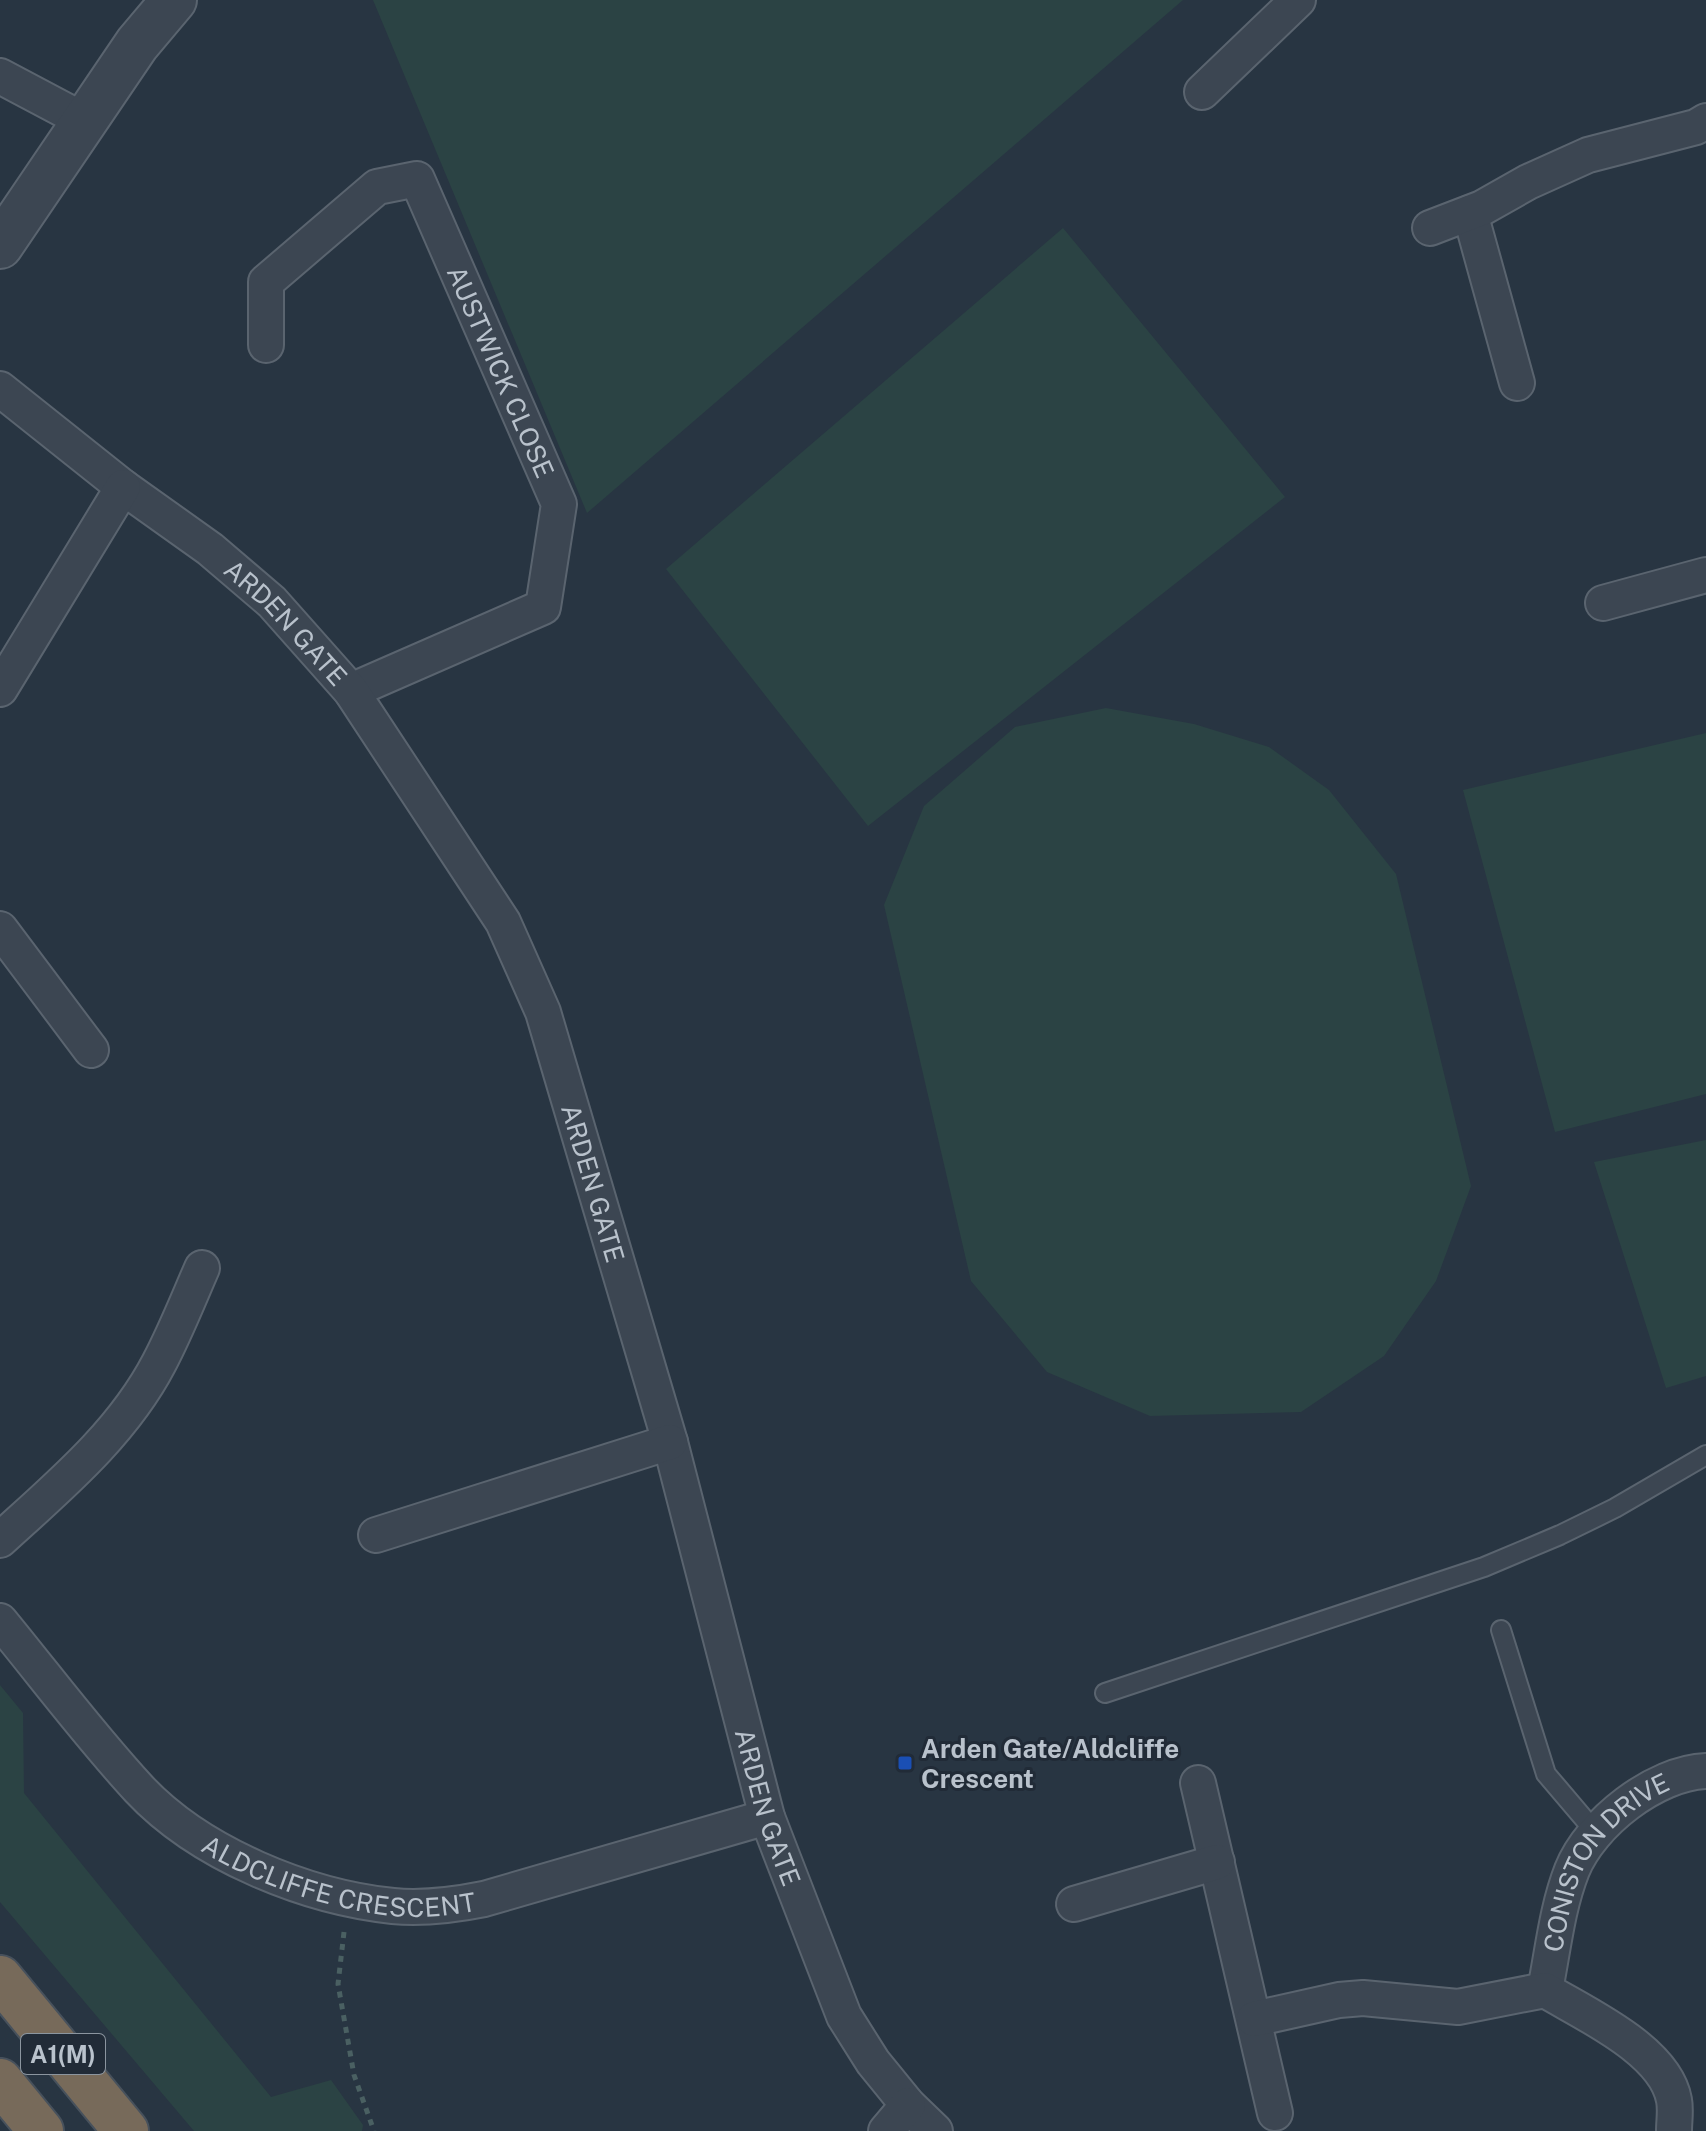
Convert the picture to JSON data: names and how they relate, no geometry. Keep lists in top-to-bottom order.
{
  "streets": {
    "highway": ["A1(M)"],
    "street": [
      "AUSTWICK CLOSE",
      "ARDEN GATE",
      "ALDCLIFFE CRESCENT",
      "CONISTON DRIVE"
    ]
  },
  "crossings": [
    ["AUSTWICK CLOSE", "ARDEN GATE"],
    ["ARDEN GATE", "ALDCLIFFE CRESCENT"]
  ],
  "places": {
    "transit": ["Arden Gate/Aldcliffe Crescent"]
  }
}
